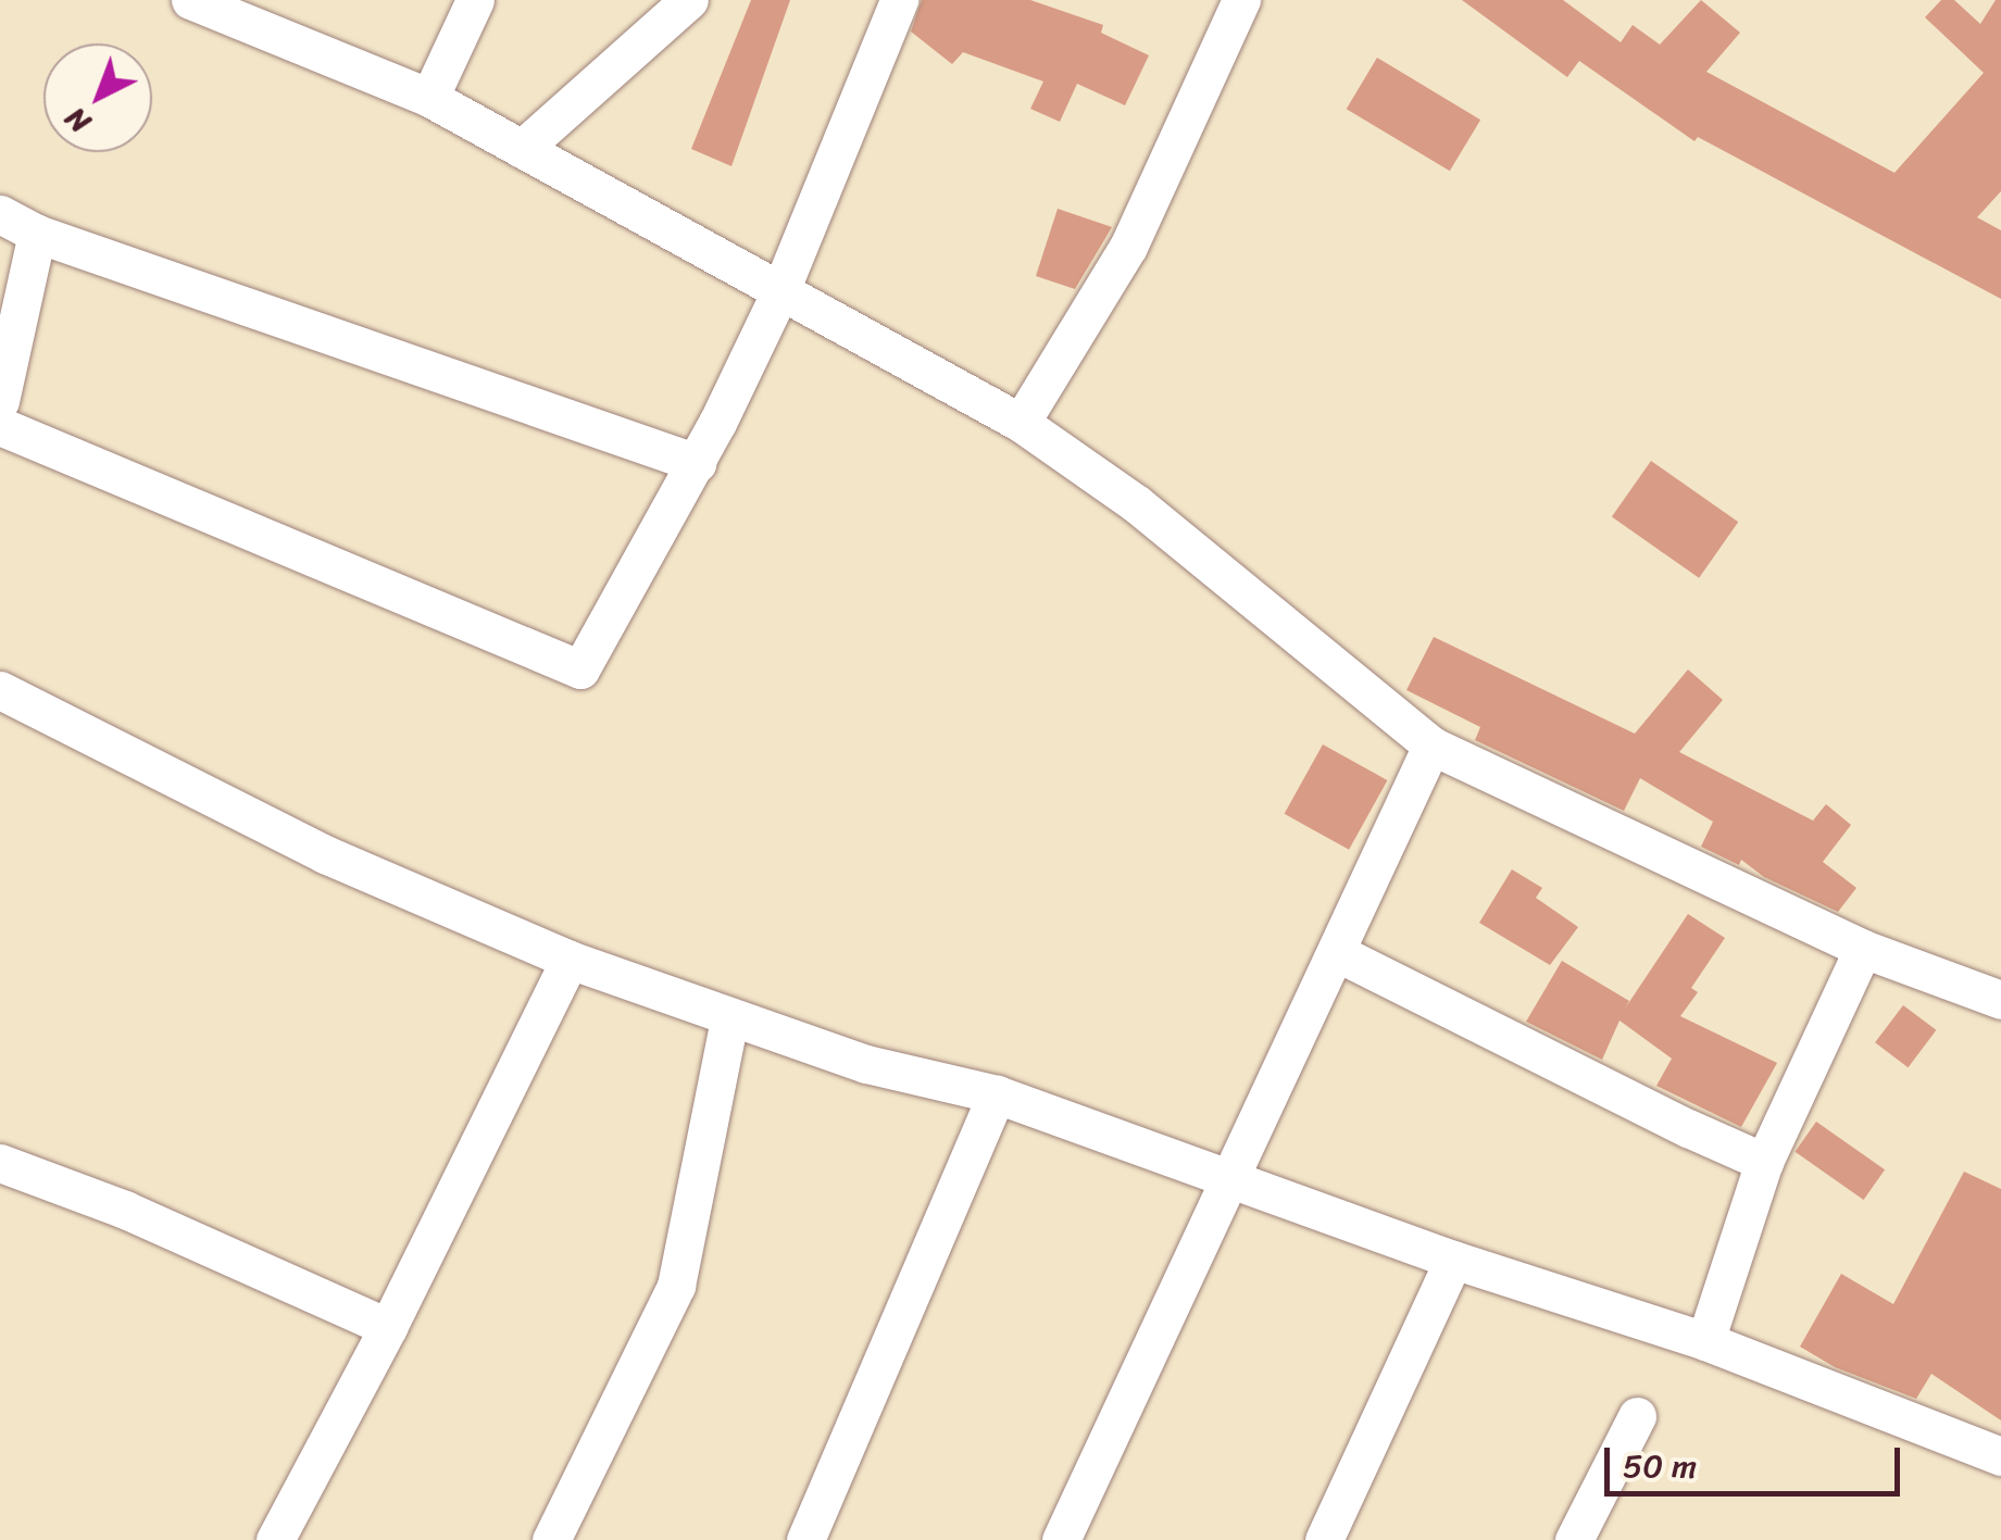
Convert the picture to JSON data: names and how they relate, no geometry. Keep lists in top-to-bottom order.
{
  "scale_bar": "50 m",
  "north": "bottom left"
}
